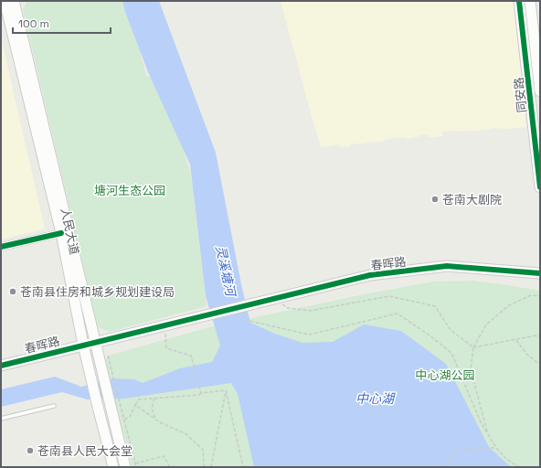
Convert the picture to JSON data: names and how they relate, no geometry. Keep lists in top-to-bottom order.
{
  "streets": {
    "main road": ["同安路", "人民大道", "春晖路"]
  },
  "crossings": [
    ["人民大道", "春晖路"]
  ],
  "water": ["灵溪塘河", "中心湖"],
  "parks": ["塘河生态公园", "中心湖公园"],
  "places": ["苍南大剧院", "苍南县住房和城乡规划建设局", "苍南县人民大会堂"],
  "scale_bar": "100 m"
}
